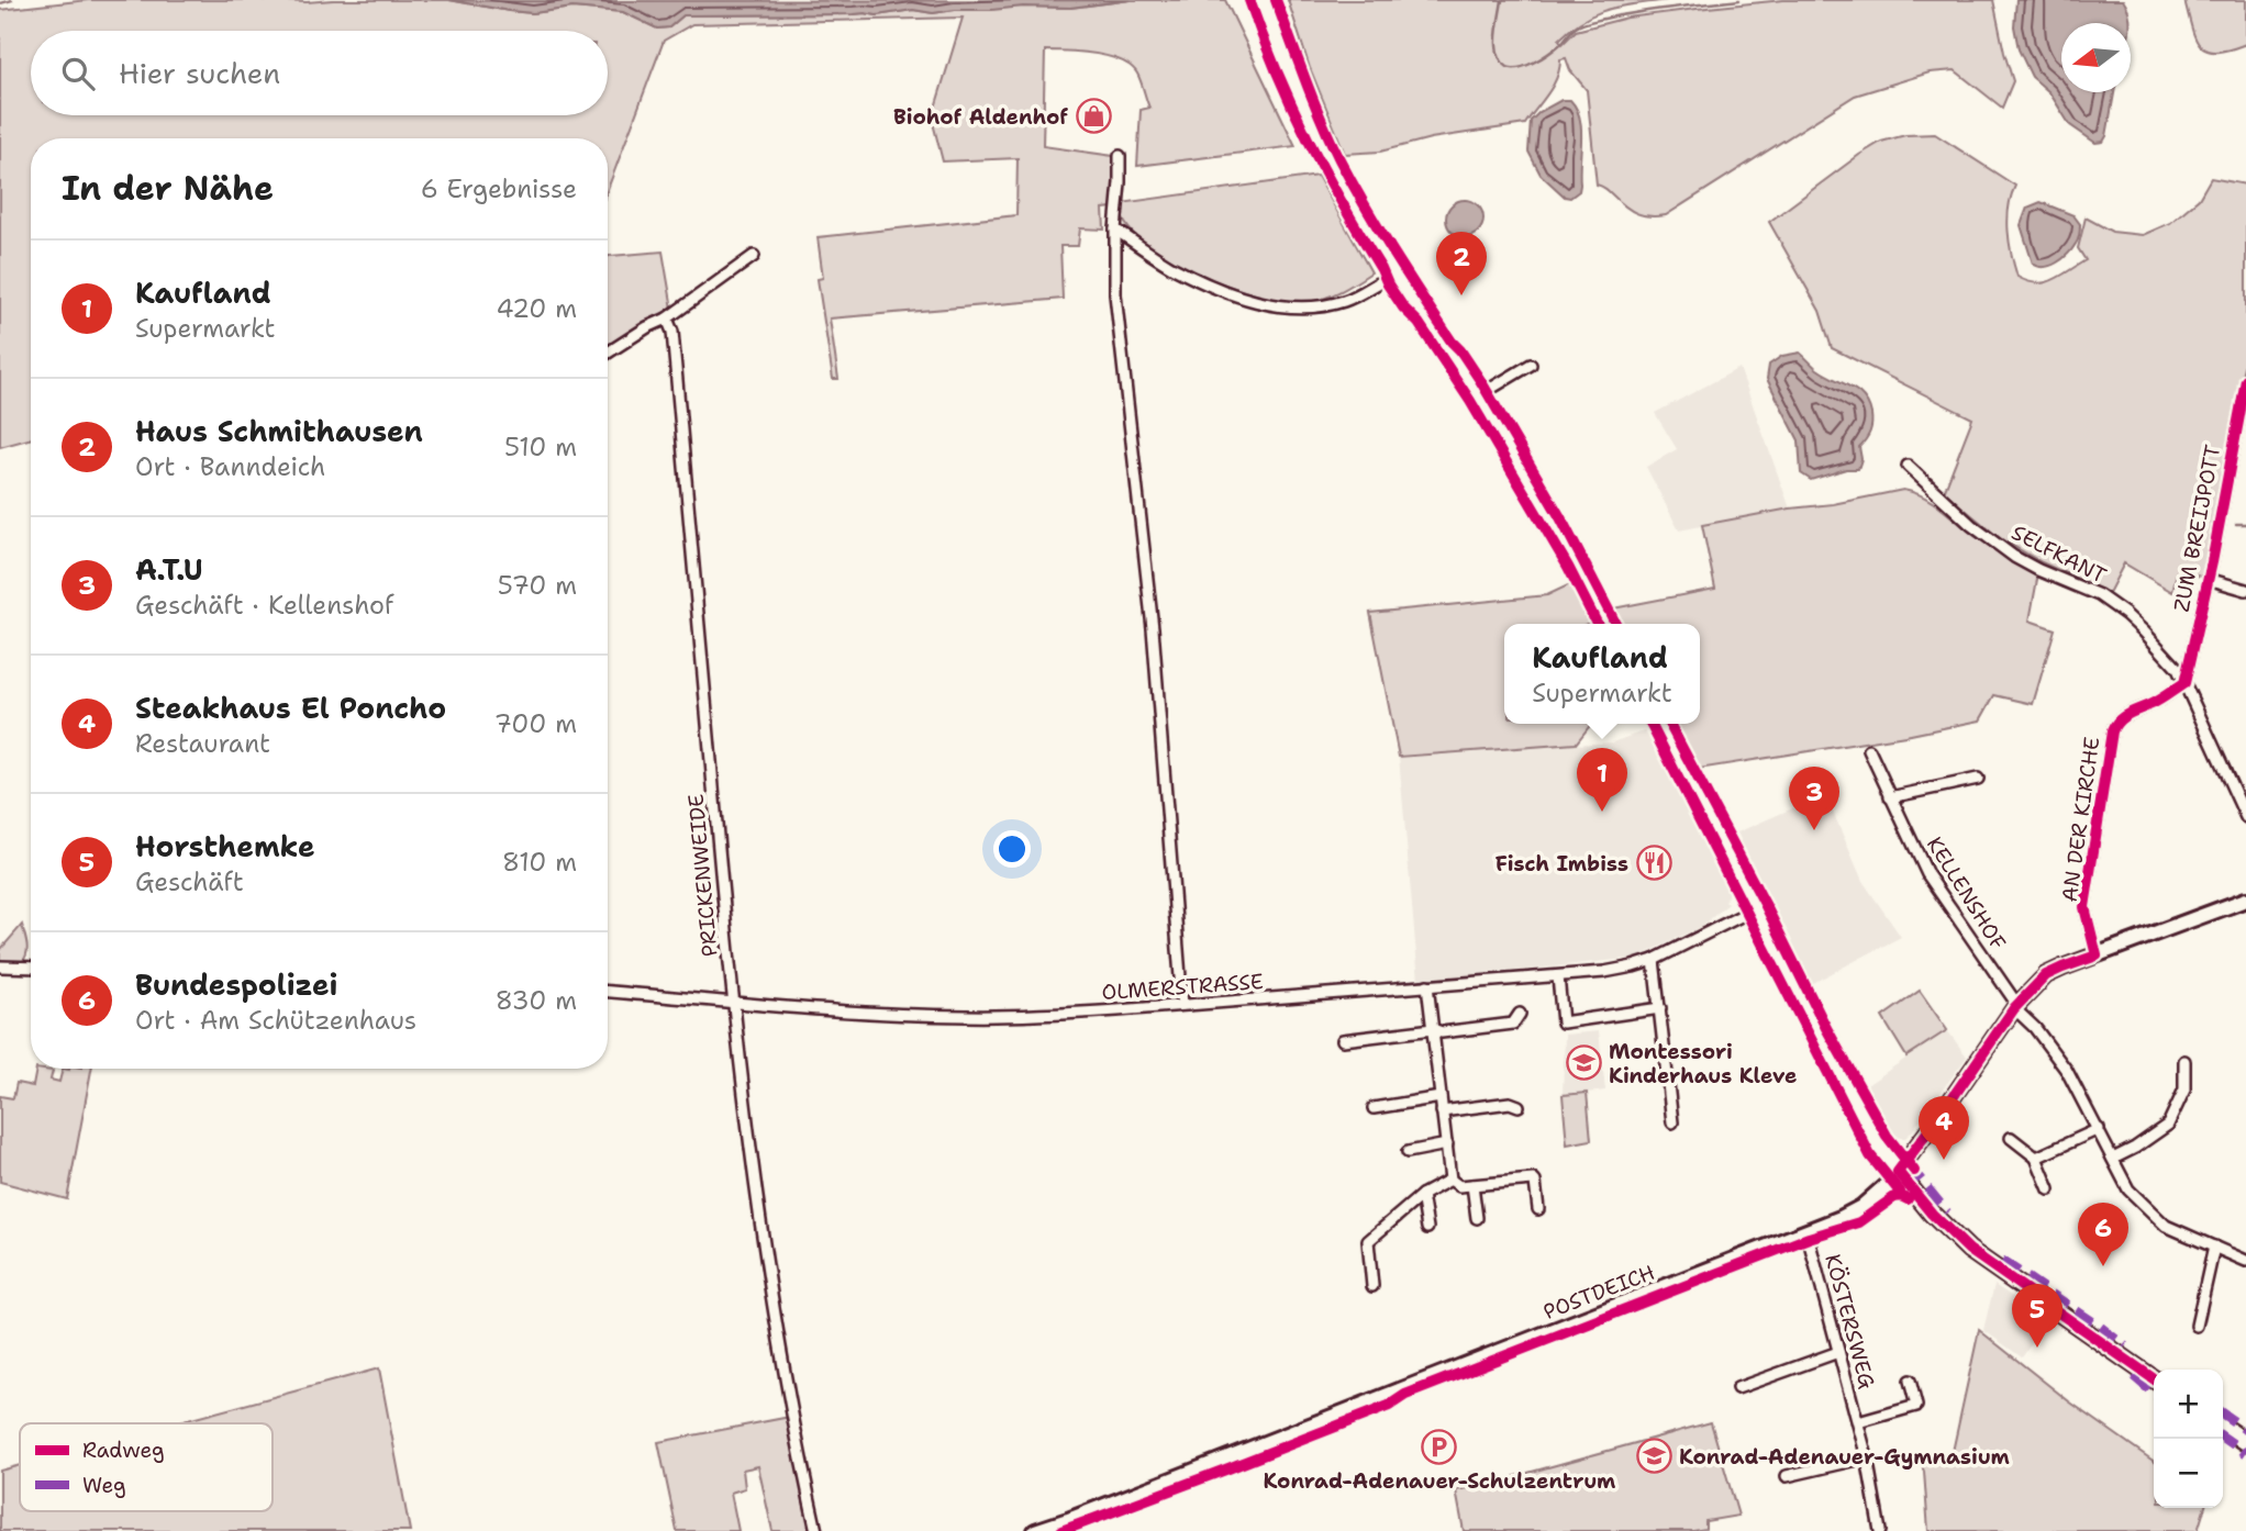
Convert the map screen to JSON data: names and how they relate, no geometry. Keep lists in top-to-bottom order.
{
  "streets": {
    "main road": ["POSTDEICH"],
    "street": [
      "ZUM BREIJPOTT",
      "SELFKANT",
      "AN DER KIRCHE",
      "PRICKENWEIDE",
      "KELLENSHOF",
      "OLMERSTRASSE",
      "KÖSTERSWEG"
    ]
  },
  "crossings": [
    ["ZUM BREIJPOTT", "SELFKANT"],
    ["ZUM BREIJPOTT", "AN DER KIRCHE"],
    ["SELFKANT", "AN DER KIRCHE"],
    ["AN DER KIRCHE", "POSTDEICH"],
    ["PRICKENWEIDE", "OLMERSTRASSE"],
    ["KELLENSHOF", "POSTDEICH"],
    ["POSTDEICH", "KÖSTERSWEG"]
  ],
  "places": {
    "shop": ["Biohof Aldenhof"],
    "restaurant": ["Fisch Imbiss"],
    "school or university": ["Montessori Kinderhaus Kleve", "Konrad-Adenauer-Gymnasium"],
    "parking": ["Konrad-Adenauer-Schulzentrum"]
  },
  "legend": ["Radweg", "Weg"],
  "north": "left",
  "page": {
    "search": "Hier suchen",
    "heading": ["In der Nähe", "6 Ergebnisse"],
    "pins": [
      "2",
      "1",
      "3",
      "4",
      "6",
      "5"
    ],
    "list": [
      {
        "mark": "1",
        "name": "Kaufland",
        "note": "Supermarkt",
        "value": "420 m"
      },
      {
        "mark": "2",
        "name": "Haus Schmithausen",
        "note": "Ort · Banndeich",
        "value": "510 m"
      },
      {
        "mark": "3",
        "name": "A.T.U",
        "note": "Geschäft · Kellenshof",
        "value": "570 m"
      },
      {
        "mark": "4",
        "name": "Steakhaus El Poncho",
        "note": "Restaurant",
        "value": "700 m"
      },
      {
        "mark": "5",
        "name": "Horsthemke",
        "note": "Geschäft",
        "value": "810 m"
      },
      {
        "mark": "6",
        "name": "Bundespolizei",
        "note": "Ort · Am Schützenhaus",
        "value": "830 m"
      }
    ],
    "popup": ["Kaufland", "Supermarkt"],
    "map_buttons": ["+", "−"]
  }
}
